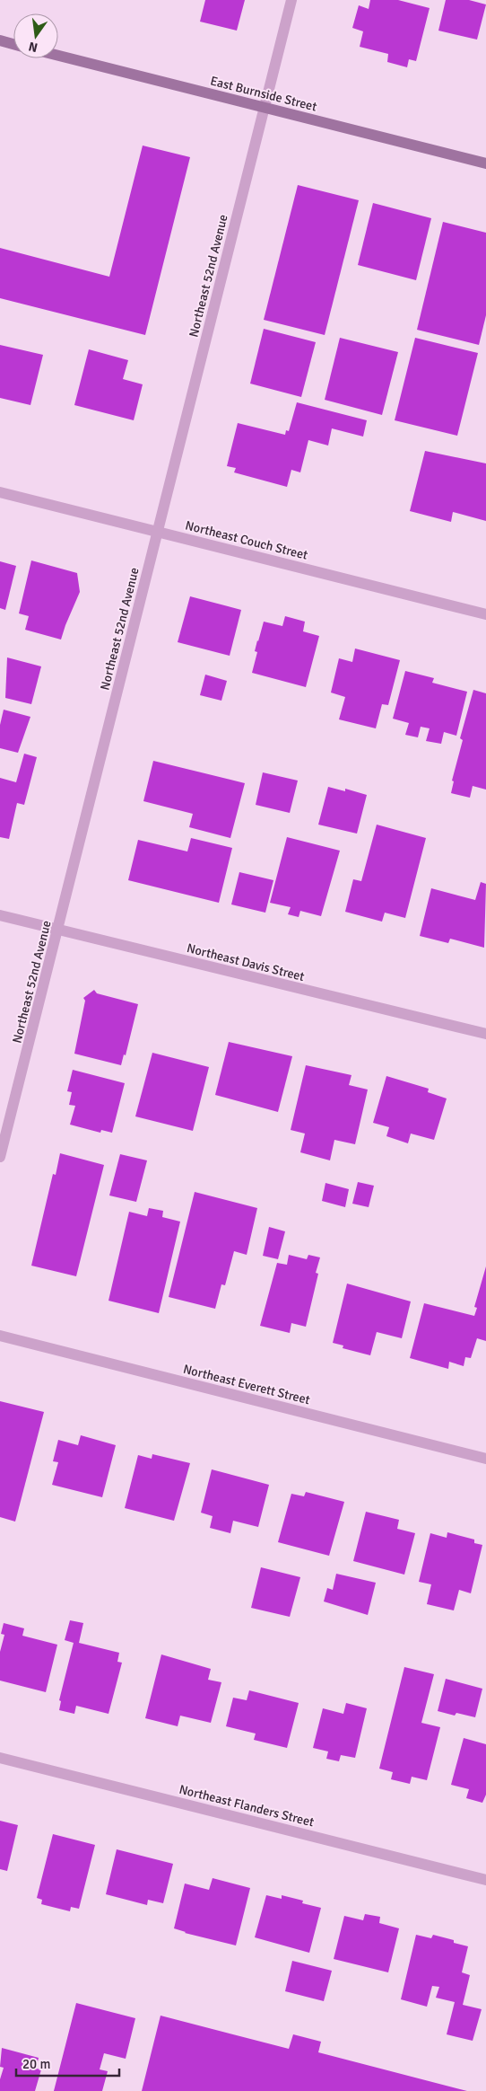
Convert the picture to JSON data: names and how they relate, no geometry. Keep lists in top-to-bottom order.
{
  "streets": {
    "main road": ["East Burnside Street"],
    "street": [
      "Northeast 52nd Avenue",
      "Northeast Couch Street",
      "Northeast Davis Street",
      "Northeast Everett Street",
      "Northeast Flanders Street"
    ]
  },
  "crossings": [
    ["East Burnside Street", "Northeast 52nd Avenue"],
    ["Northeast 52nd Avenue", "Northeast Couch Street"],
    ["Northeast 52nd Avenue", "Northeast Davis Street"]
  ],
  "scale_bar": "20 m",
  "north": "bottom"
}
